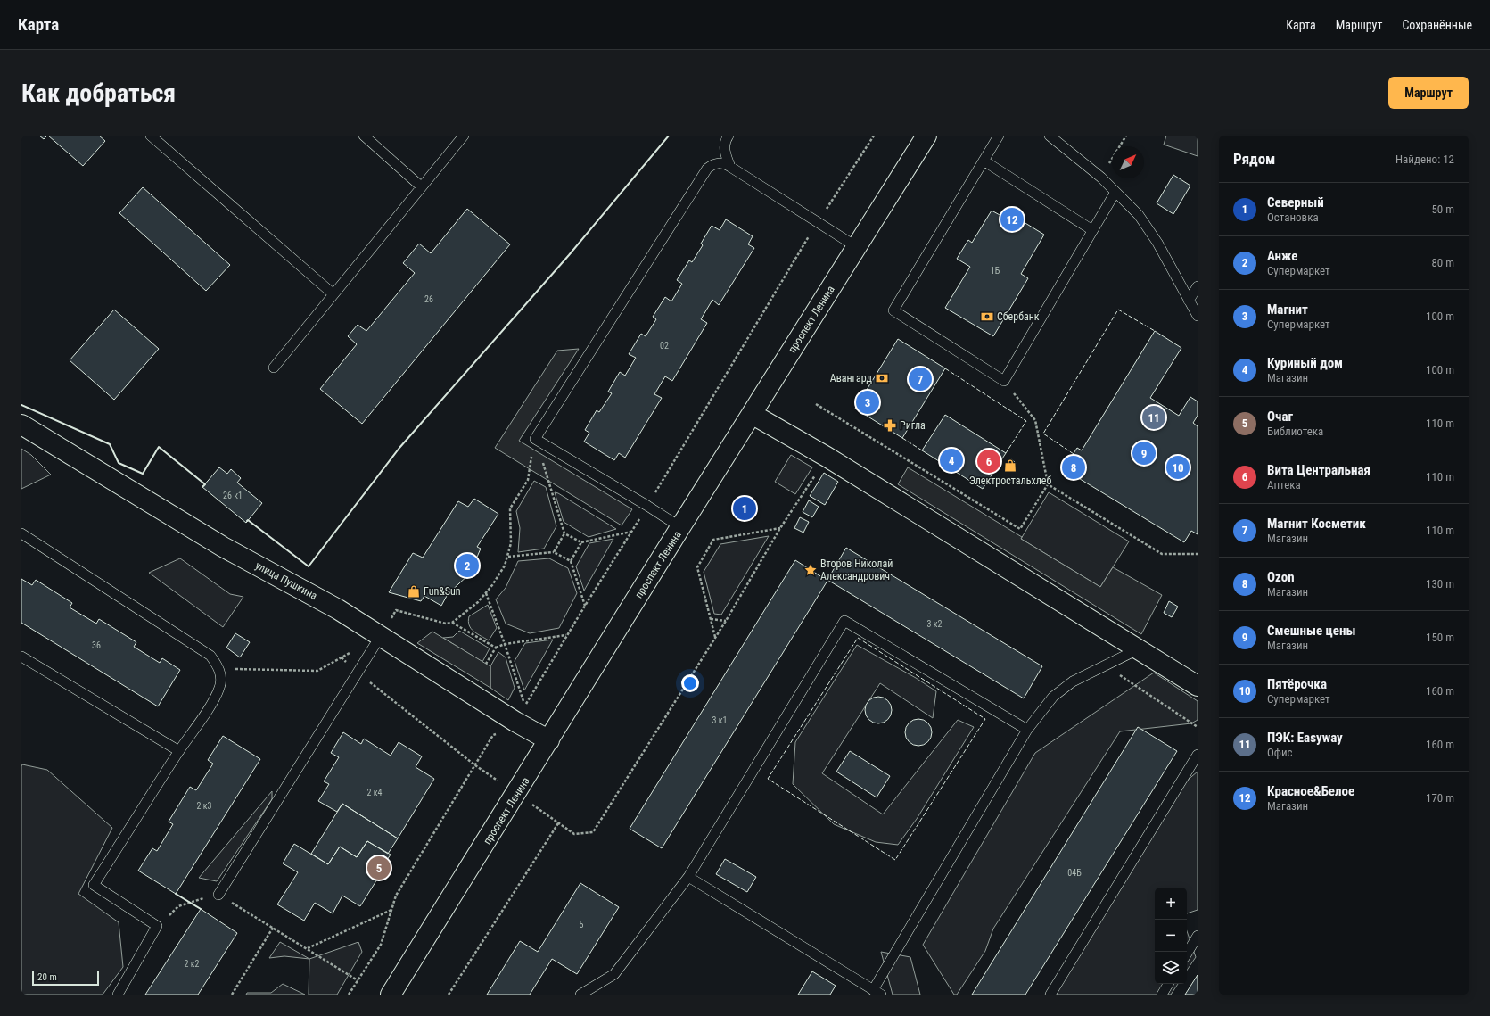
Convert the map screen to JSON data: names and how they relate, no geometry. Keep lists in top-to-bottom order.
{
  "streets": {
    "street": ["проспект Ленина", "улица Пушкина"]
  },
  "crossings": [
    ["проспект Ленина", "улица Пушкина"]
  ],
  "places": {
    "bank": ["Сбербанк", "Авангард"],
    "pharmacy": ["Ригла"],
    "shop": ["Электростальхлеб", "Fun&Sun"],
    "place": ["Второв Николай Александрович"]
  },
  "house_numbers": [
    "1Б",
    "26",
    "02",
    "26 к1",
    "3 к2",
    "36",
    "3 к1",
    "2 к4",
    "2 к3",
    "04Б",
    "5",
    "2 к2"
  ],
  "scale_bar": "20 m",
  "north": "top right",
  "page": {
    "header": "Карта",
    "nav": ["Карта", "Маршрут", "Сохранённые"],
    "buttons": "Маршрут",
    "title": "Как добраться",
    "heading": ["Рядом", "Найдено: 12"],
    "list": [
      {
        "mark": "1",
        "name": "Северный",
        "note": "Остановка",
        "value": "50 m"
      },
      {
        "mark": "2",
        "name": "Анже",
        "note": "Супермаркет",
        "value": "80 m"
      },
      {
        "mark": "3",
        "name": "Магнит",
        "note": "Супермаркет",
        "value": "100 m"
      },
      {
        "mark": "4",
        "name": "Куриный дом",
        "note": "Магазин",
        "value": "100 m"
      },
      {
        "mark": "5",
        "name": "Очаг",
        "note": "Библиотека",
        "value": "110 m"
      },
      {
        "mark": "6",
        "name": "Вита Центральная",
        "note": "Аптека",
        "value": "110 m"
      },
      {
        "mark": "7",
        "name": "Магнит Косметик",
        "note": "Магазин",
        "value": "110 m"
      },
      {
        "mark": "8",
        "name": "Ozon",
        "note": "Магазин",
        "value": "130 m"
      },
      {
        "mark": "9",
        "name": "Смешные цены",
        "note": "Магазин",
        "value": "150 m"
      },
      {
        "mark": "10",
        "name": "Пятёрочка",
        "note": "Супермаркет",
        "value": "160 m"
      },
      {
        "mark": "11",
        "name": "ПЭК: Easyway",
        "note": "Офис",
        "value": "160 m"
      },
      {
        "mark": "12",
        "name": "Красное&Белое",
        "note": "Магазин",
        "value": "170 m"
      }
    ],
    "pins": [
      "12",
      "7",
      "3",
      "11",
      "9",
      "4",
      "6",
      "8",
      "10",
      "1",
      "2",
      "5"
    ],
    "map_buttons": ["+", "−"],
    "scale": "20 m"
  }
}
